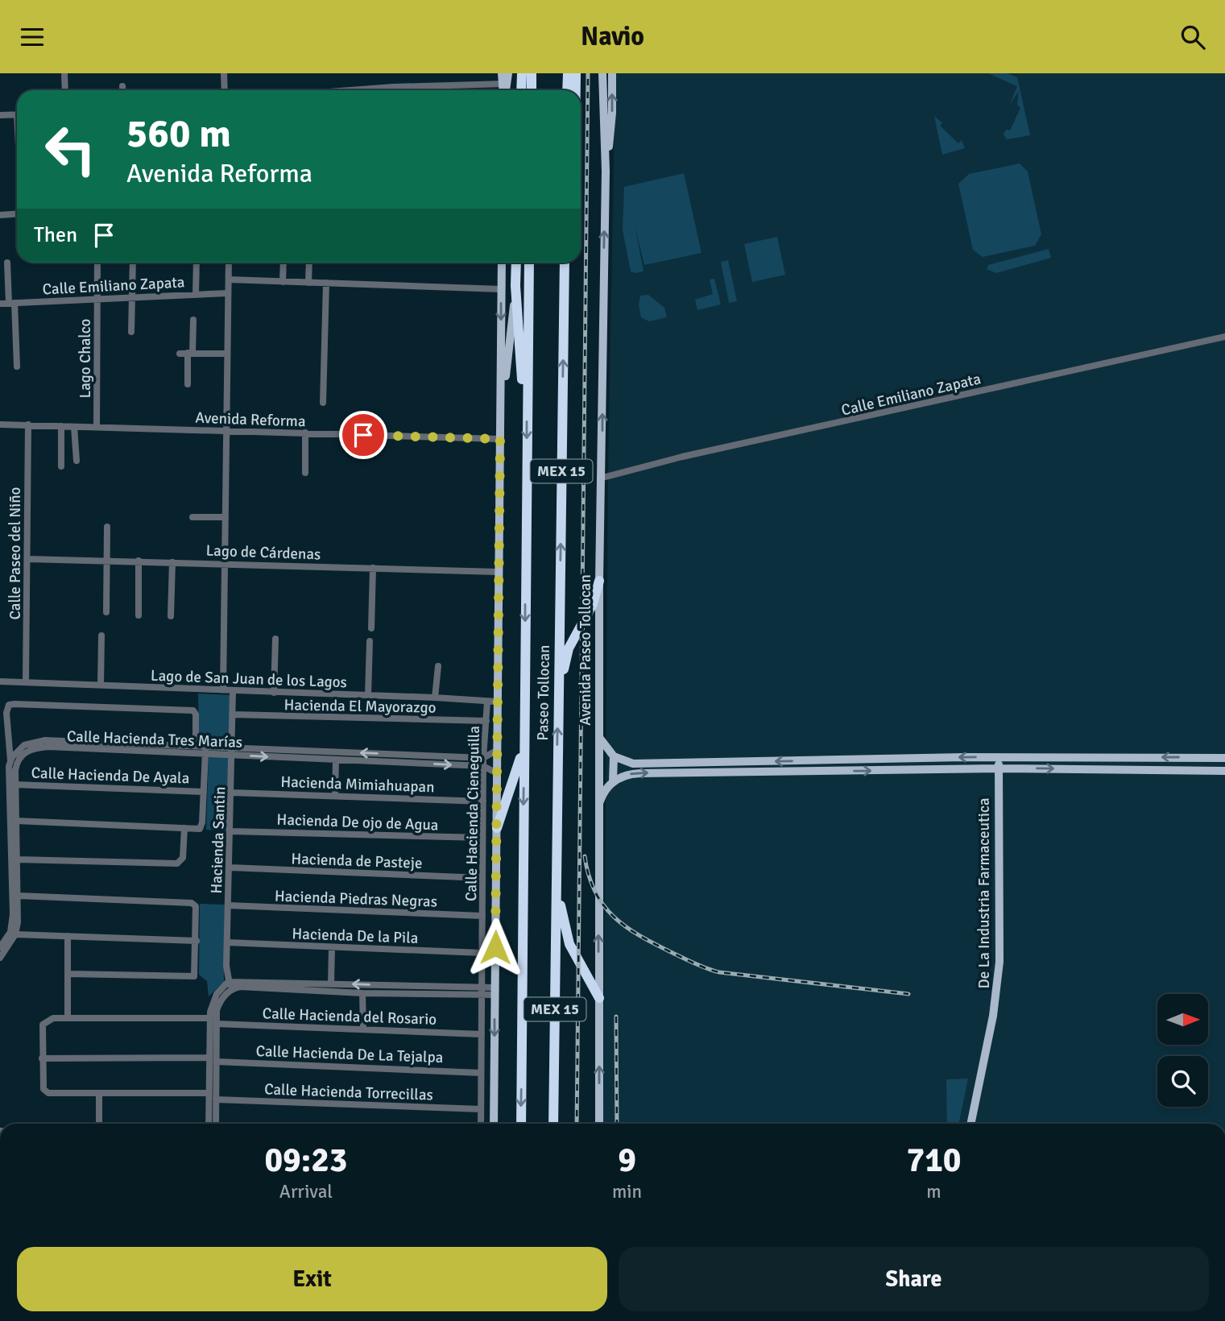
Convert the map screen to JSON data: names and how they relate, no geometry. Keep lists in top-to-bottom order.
{
  "streets": {
    "highway": ["MEX 15", "Paseo Tollocan"],
    "main road": ["Avenida Paseo Tollocan", "De La Industria Farmaceutica"],
    "street": [
      "Calle Emiliano Zapata",
      "Lago Chalco",
      "Avenida Reforma",
      "Lago de Cárdenas",
      "Calle Paseo del Niño",
      "Lago de San Juan de los Lagos",
      "Hacienda El Mayorazgo",
      "Calle Hacienda Tres Marías",
      "Calle Hacienda De Ayala",
      "Hacienda Mimiahuapan",
      "Calle Hacienda Cieneguilla",
      "Hacienda De ojo de Agua",
      "Hacienda Santin",
      "Hacienda de Pasteje",
      "Hacienda Piedras Negras",
      "Hacienda De la Pila",
      "Calle Hacienda del Rosario",
      "Calle Hacienda De La Tejalpa",
      "Calle Hacienda Torrecillas"
    ]
  },
  "crossings": [
    ["Calle Emiliano Zapata", "Lago Chalco"],
    ["Calle Emiliano Zapata", "Avenida Paseo Tollocan"],
    ["Lago Chalco", "Avenida Reforma"],
    ["Avenida Reforma", "Calle Paseo del Niño"],
    ["Lago de Cárdenas", "Calle Paseo del Niño"],
    ["Calle Paseo del Niño", "Lago de San Juan de los Lagos"],
    ["Lago de San Juan de los Lagos", "Calle Hacienda Cieneguilla"],
    ["Lago de San Juan de los Lagos", "Hacienda Santin"],
    ["Hacienda El Mayorazgo", "Calle Hacienda Cieneguilla"],
    ["Hacienda El Mayorazgo", "Hacienda Santin"],
    ["Calle Hacienda Tres Marías", "Calle Hacienda De Ayala"],
    ["Calle Hacienda Tres Marías", "Calle Hacienda Cieneguilla"],
    ["Calle Hacienda Tres Marías", "Hacienda Santin"],
    ["Hacienda Mimiahuapan", "Calle Hacienda Cieneguilla"],
    ["Hacienda Mimiahuapan", "Hacienda Santin"],
    ["Calle Hacienda Cieneguilla", "Hacienda De ojo de Agua"],
    ["Calle Hacienda Cieneguilla", "Hacienda de Pasteje"],
    ["Calle Hacienda Cieneguilla", "Hacienda Piedras Negras"],
    ["Calle Hacienda Cieneguilla", "Hacienda De la Pila"],
    ["Calle Hacienda Cieneguilla", "Calle Hacienda del Rosario"],
    ["Calle Hacienda Cieneguilla", "Calle Hacienda De La Tejalpa"],
    ["Calle Hacienda Cieneguilla", "Calle Hacienda Torrecillas"],
    ["Hacienda De ojo de Agua", "Hacienda Santin"],
    ["Hacienda Santin", "Hacienda de Pasteje"],
    ["Hacienda Santin", "Hacienda Piedras Negras"],
    ["Hacienda Santin", "Hacienda De la Pila"]
  ],
  "one_way": ["Avenida Paseo Tollocan"],
  "north": "right",
  "page": {
    "header": "Navio",
    "turn": ["560 m", "Avenida Reforma"],
    "then": "Then",
    "eta": [
      "09:23",
      "Arrival",
      "9",
      "min",
      "710",
      "m"
    ],
    "buttons": ["Exit", "Share"]
  }
}
